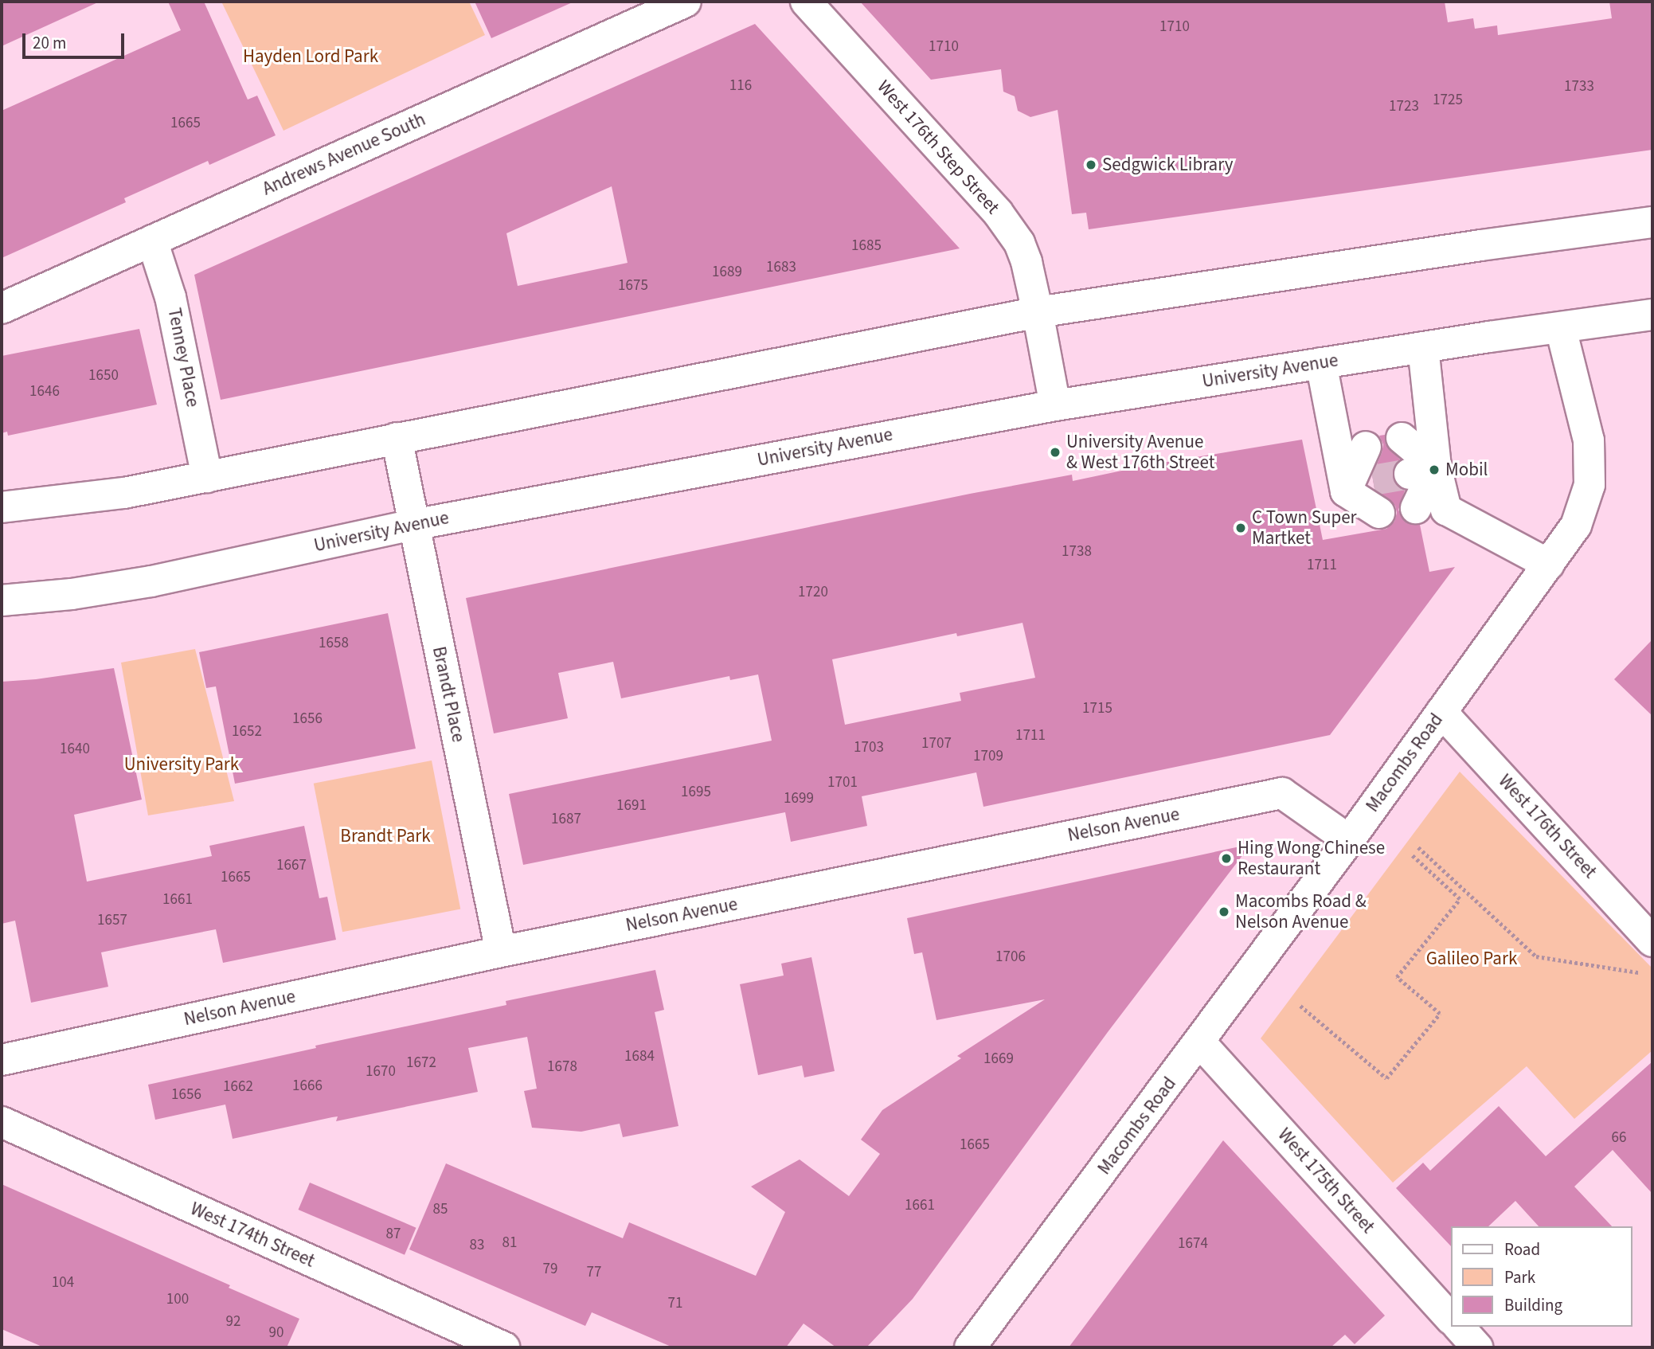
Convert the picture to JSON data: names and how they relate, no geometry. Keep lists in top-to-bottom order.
{
  "streets": {
    "street": [
      "West 176th Step Street",
      "Andrews Avenue South",
      "Tenney Place",
      "University Avenue",
      "Brandt Place",
      "Macombs Road",
      "Nelson Avenue",
      "West 176th Street",
      "West 175th Street",
      "West 174th Street"
    ]
  },
  "crossings": [
    ["Andrews Avenue South", "Tenney Place"],
    ["University Avenue", "Brandt Place"],
    ["University Avenue", "Macombs Road"],
    ["Brandt Place", "Nelson Avenue"],
    ["Macombs Road", "Nelson Avenue"],
    ["Macombs Road", "West 176th Street"],
    ["Macombs Road", "West 175th Street"]
  ],
  "parks": [
    "Hayden Lord Park",
    "University Park",
    "Brandt Park",
    "Galileo Park"
  ],
  "places": [
    "Sedgwick Library",
    "University Avenue & West 176th Street",
    "Mobil",
    "C Town Super Martket",
    "Hing Wong Chinese Restaurant",
    "Macombs Road & Nelson Avenue"
  ],
  "house_numbers": [
    "1710",
    "1710",
    "116",
    "1733",
    "1725",
    "1723",
    "1665",
    "1685",
    "1683",
    "1689",
    "1675",
    "1650",
    "1646",
    "1738",
    "1711",
    "1720",
    "1658",
    "1715",
    "1656",
    "1652",
    "1711",
    "1707",
    "1703",
    "1640",
    "1709",
    "1701",
    "1695",
    "1699",
    "1691",
    "1687",
    "1667",
    "1665",
    "1661",
    "1657",
    "1706",
    "1684",
    "1669",
    "1672",
    "1678",
    "1670",
    "1666",
    "1662",
    "1656",
    "66",
    "1665",
    "1661",
    "85",
    "87",
    "81",
    "1674",
    "83",
    "79",
    "77",
    "104",
    "100",
    "71",
    "92",
    "90"
  ],
  "legend": ["Road", "Park", "Building"],
  "scale_bar": "20 m"
}
